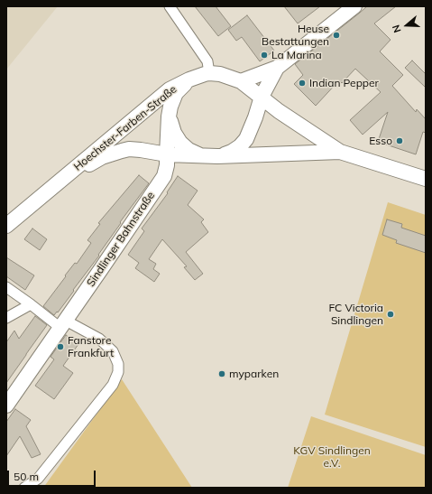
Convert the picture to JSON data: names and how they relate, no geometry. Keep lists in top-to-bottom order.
{
  "streets": {
    "main road": ["Hoechster-Farben-Straße", "Sindlinger Bahnstraße"]
  },
  "crossings": [
    ["Hoechster-Farben-Straße", "Sindlinger Bahnstraße"]
  ],
  "parks": ["KGV Sindlingen e.V."],
  "places": [
    "Heuse Bestattungen",
    "La Marina",
    "Indian Pepper",
    "Esso",
    "FC Victoria Sindlingen",
    "Fanstore Frankfurt",
    "myparken"
  ],
  "scale_bar": "50 m",
  "north": "left"
}
